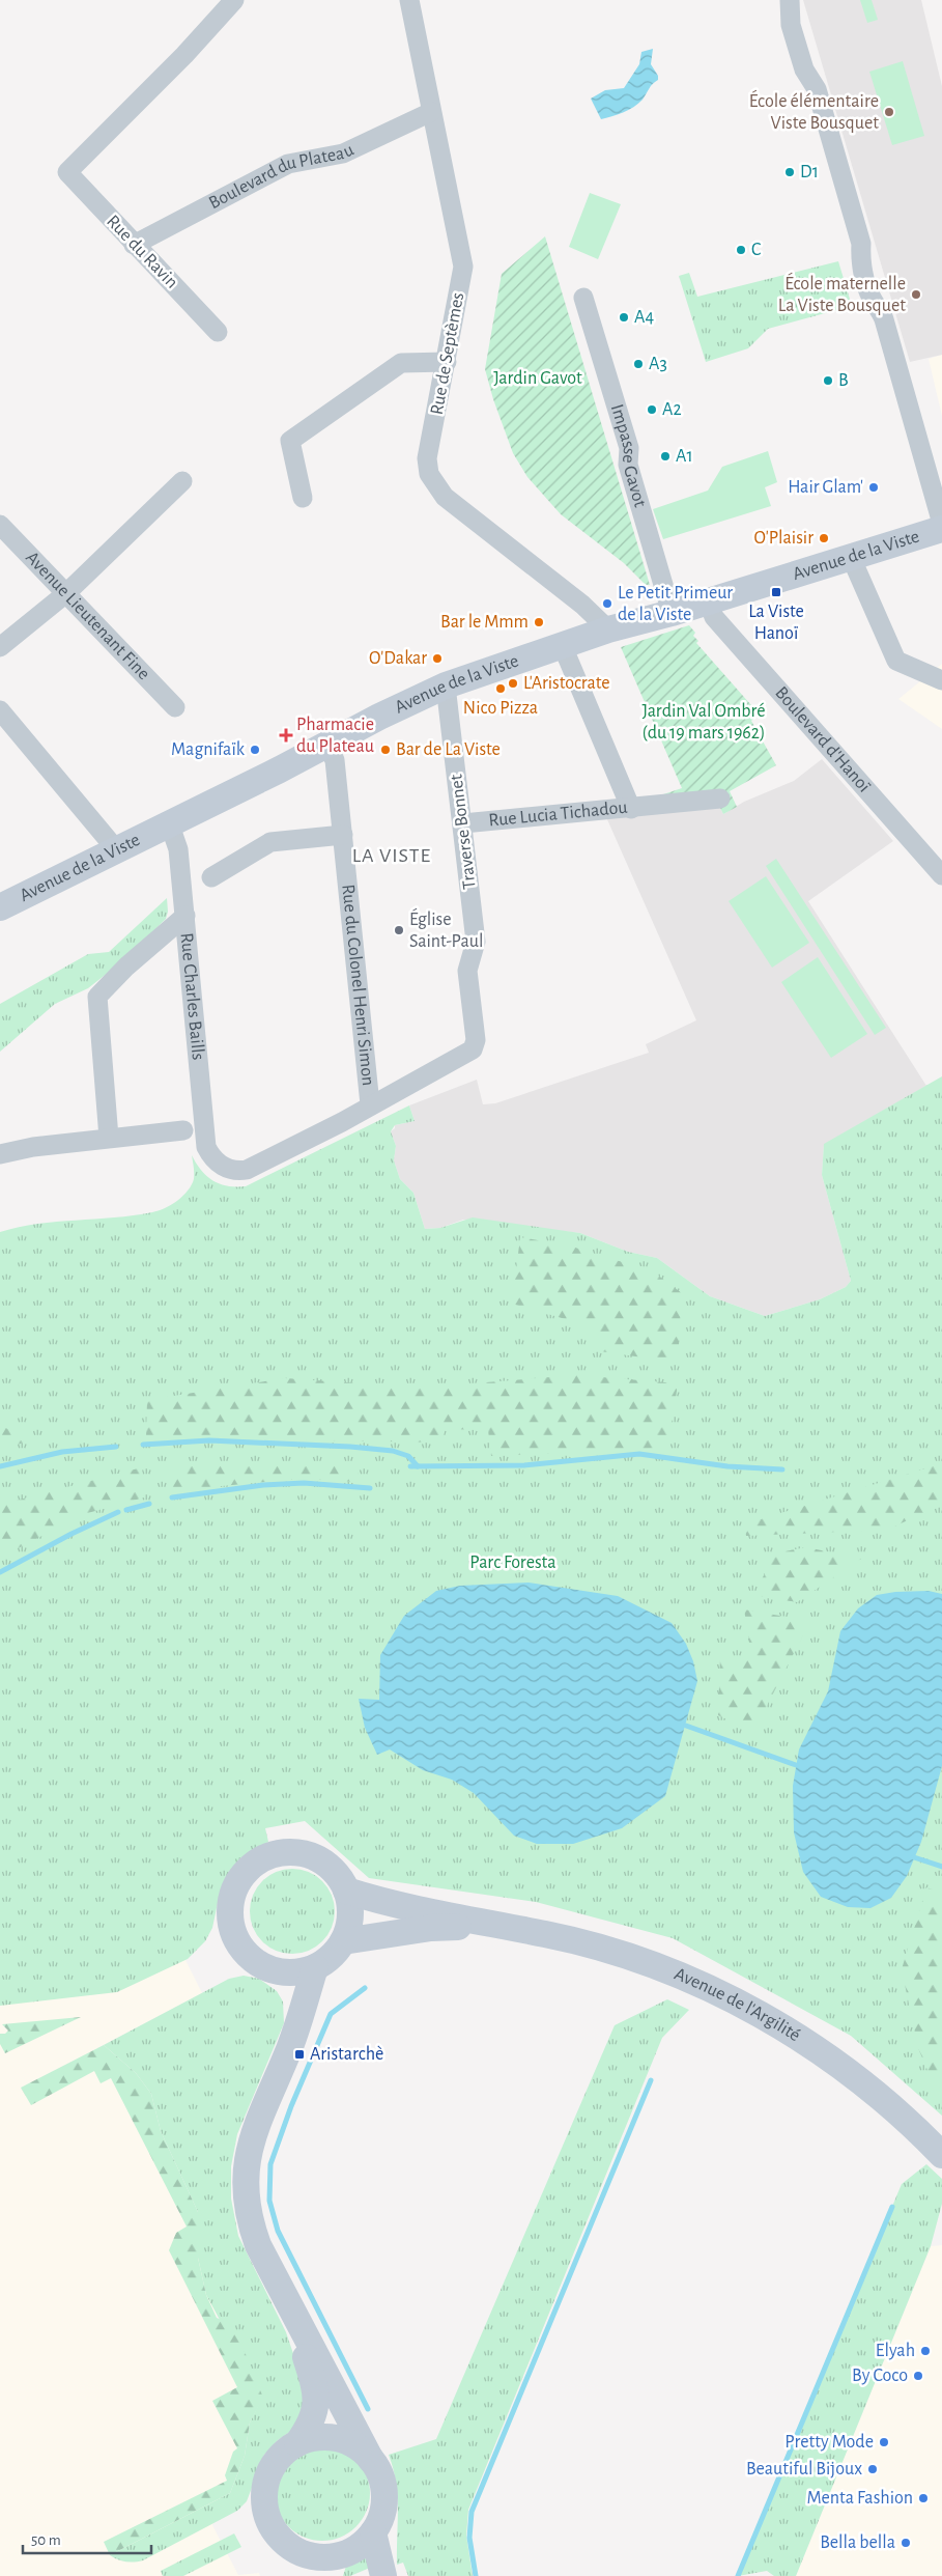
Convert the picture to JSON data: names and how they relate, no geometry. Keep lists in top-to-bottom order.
{
  "streets": {
    "street": [
      "Boulevard du Plateau",
      "Rue du Ravin",
      "Rue de Septèmes",
      "Impasse Gavot",
      "Avenue de la Viste",
      "Avenue Lieutenant Fine",
      "Boulevard d'Hanoï",
      "Rue Lucia Tichadou",
      "Traverse Bonnet",
      "Rue du Colonel Henri Simon",
      "Rue Charles Baills",
      "Avenue de l'Argilité"
    ]
  },
  "crossings": [
    ["Boulevard du Plateau", "Rue du Ravin"],
    ["Boulevard du Plateau", "Rue de Septèmes"],
    ["Rue de Septèmes", "Avenue de la Viste"],
    ["Impasse Gavot", "Avenue de la Viste"],
    ["Avenue de la Viste", "Boulevard d'Hanoï"],
    ["Avenue de la Viste", "Rue Lucia Tichadou"],
    ["Avenue de la Viste", "Traverse Bonnet"],
    ["Avenue de la Viste", "Rue du Colonel Henri Simon"],
    ["Avenue de la Viste", "Rue Charles Baills"],
    ["Rue Lucia Tichadou", "Traverse Bonnet"],
    ["Traverse Bonnet", "Rue du Colonel Henri Simon"],
    ["Traverse Bonnet", "Rue Charles Baills"],
    ["Rue du Colonel Henri Simon", "Rue Charles Baills"]
  ],
  "districts": ["LA VISTE"],
  "parks": ["Jardin Gavot", "Jardin Val Ombré (du 19 mars 1962)", "Parc Foresta"],
  "places": {
    "other": [
      "École élémentaire Viste Bousquet",
      "D1",
      "C",
      "École maternelle La Viste Bousquet",
      "A4",
      "A3",
      "B",
      "A2",
      "A1",
      "Hair Glam'",
      "O'Plaisir",
      "Le Petit Primeur de la Viste",
      "Bar le Mmm",
      "O'Dakar",
      "L'Aristocrate",
      "Nico Pizza",
      "Magnifaïk",
      "Bar de La Viste",
      "Église Saint-Paul",
      "Elyah",
      "By Coco",
      "Pretty Mode",
      "Beautiful Bijoux",
      "Menta Fashion",
      "Bella bella"
    ],
    "transit": ["La Viste Hanoï", "Aristarchè"],
    "health": ["Pharmacie du Plateau"]
  },
  "scale_bar": "50 m"
}
